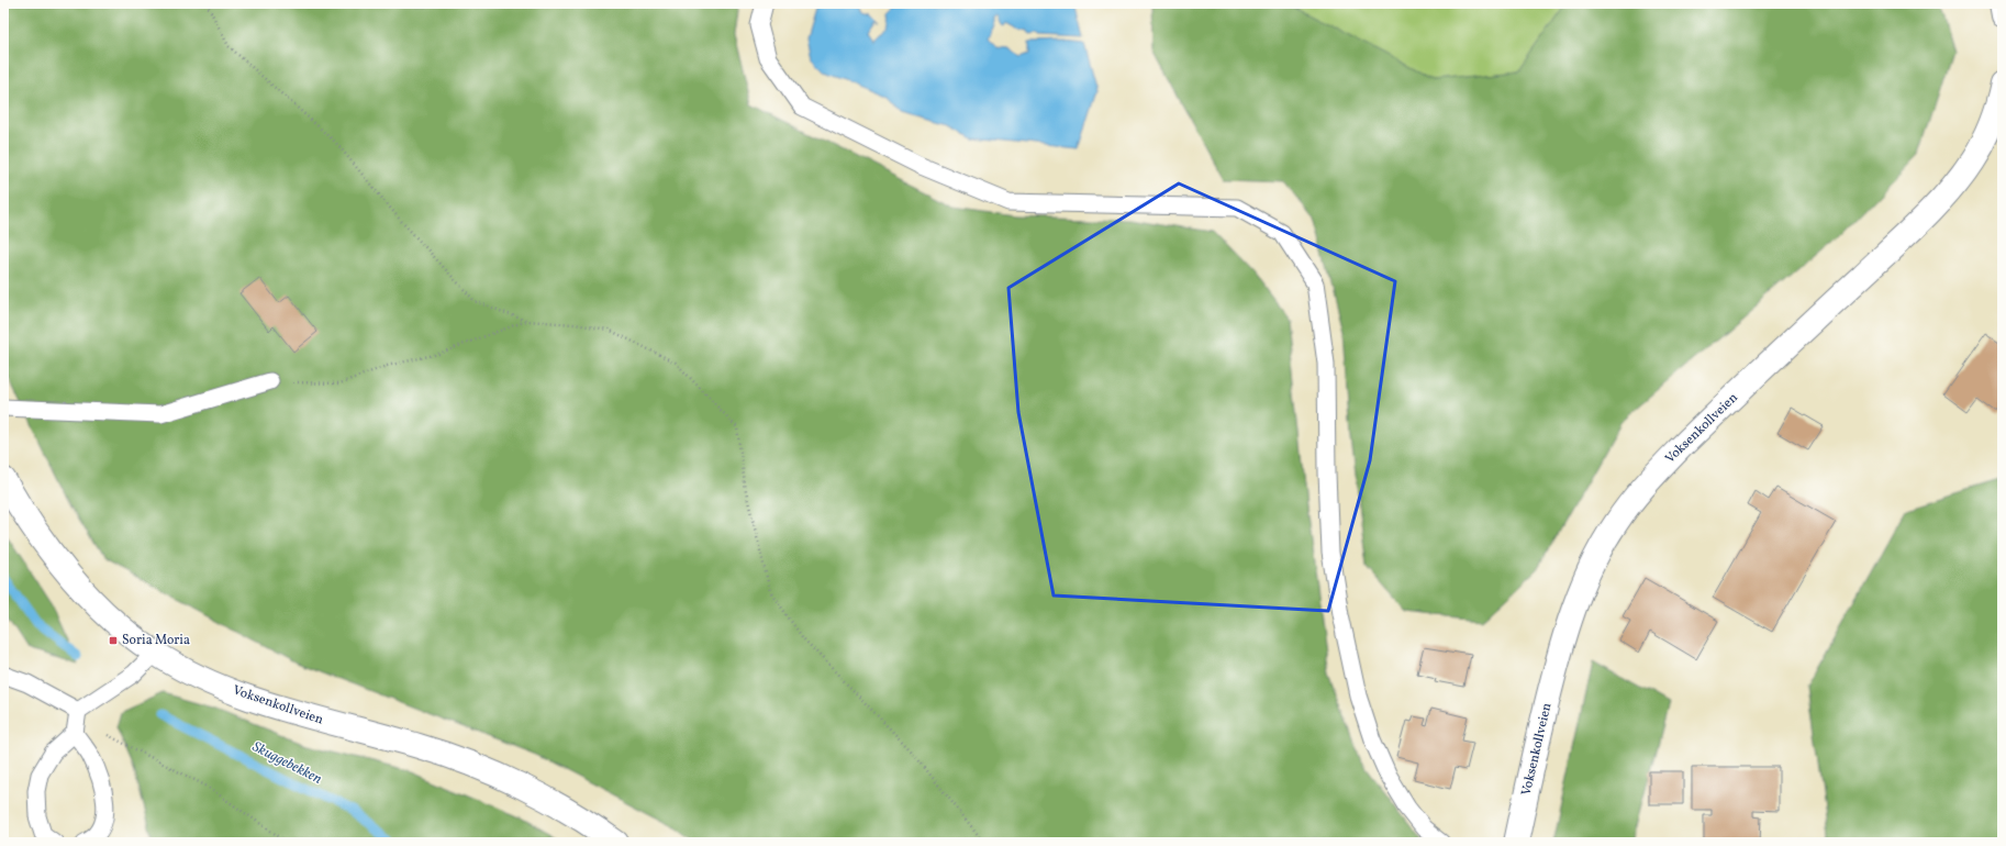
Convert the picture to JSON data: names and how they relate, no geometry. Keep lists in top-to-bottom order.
{
  "streets": {
    "street": ["Voksenkollveien"]
  },
  "water": ["Skuggebekken"],
  "places": {
    "transit": ["Soria Moria"]
  }
}
